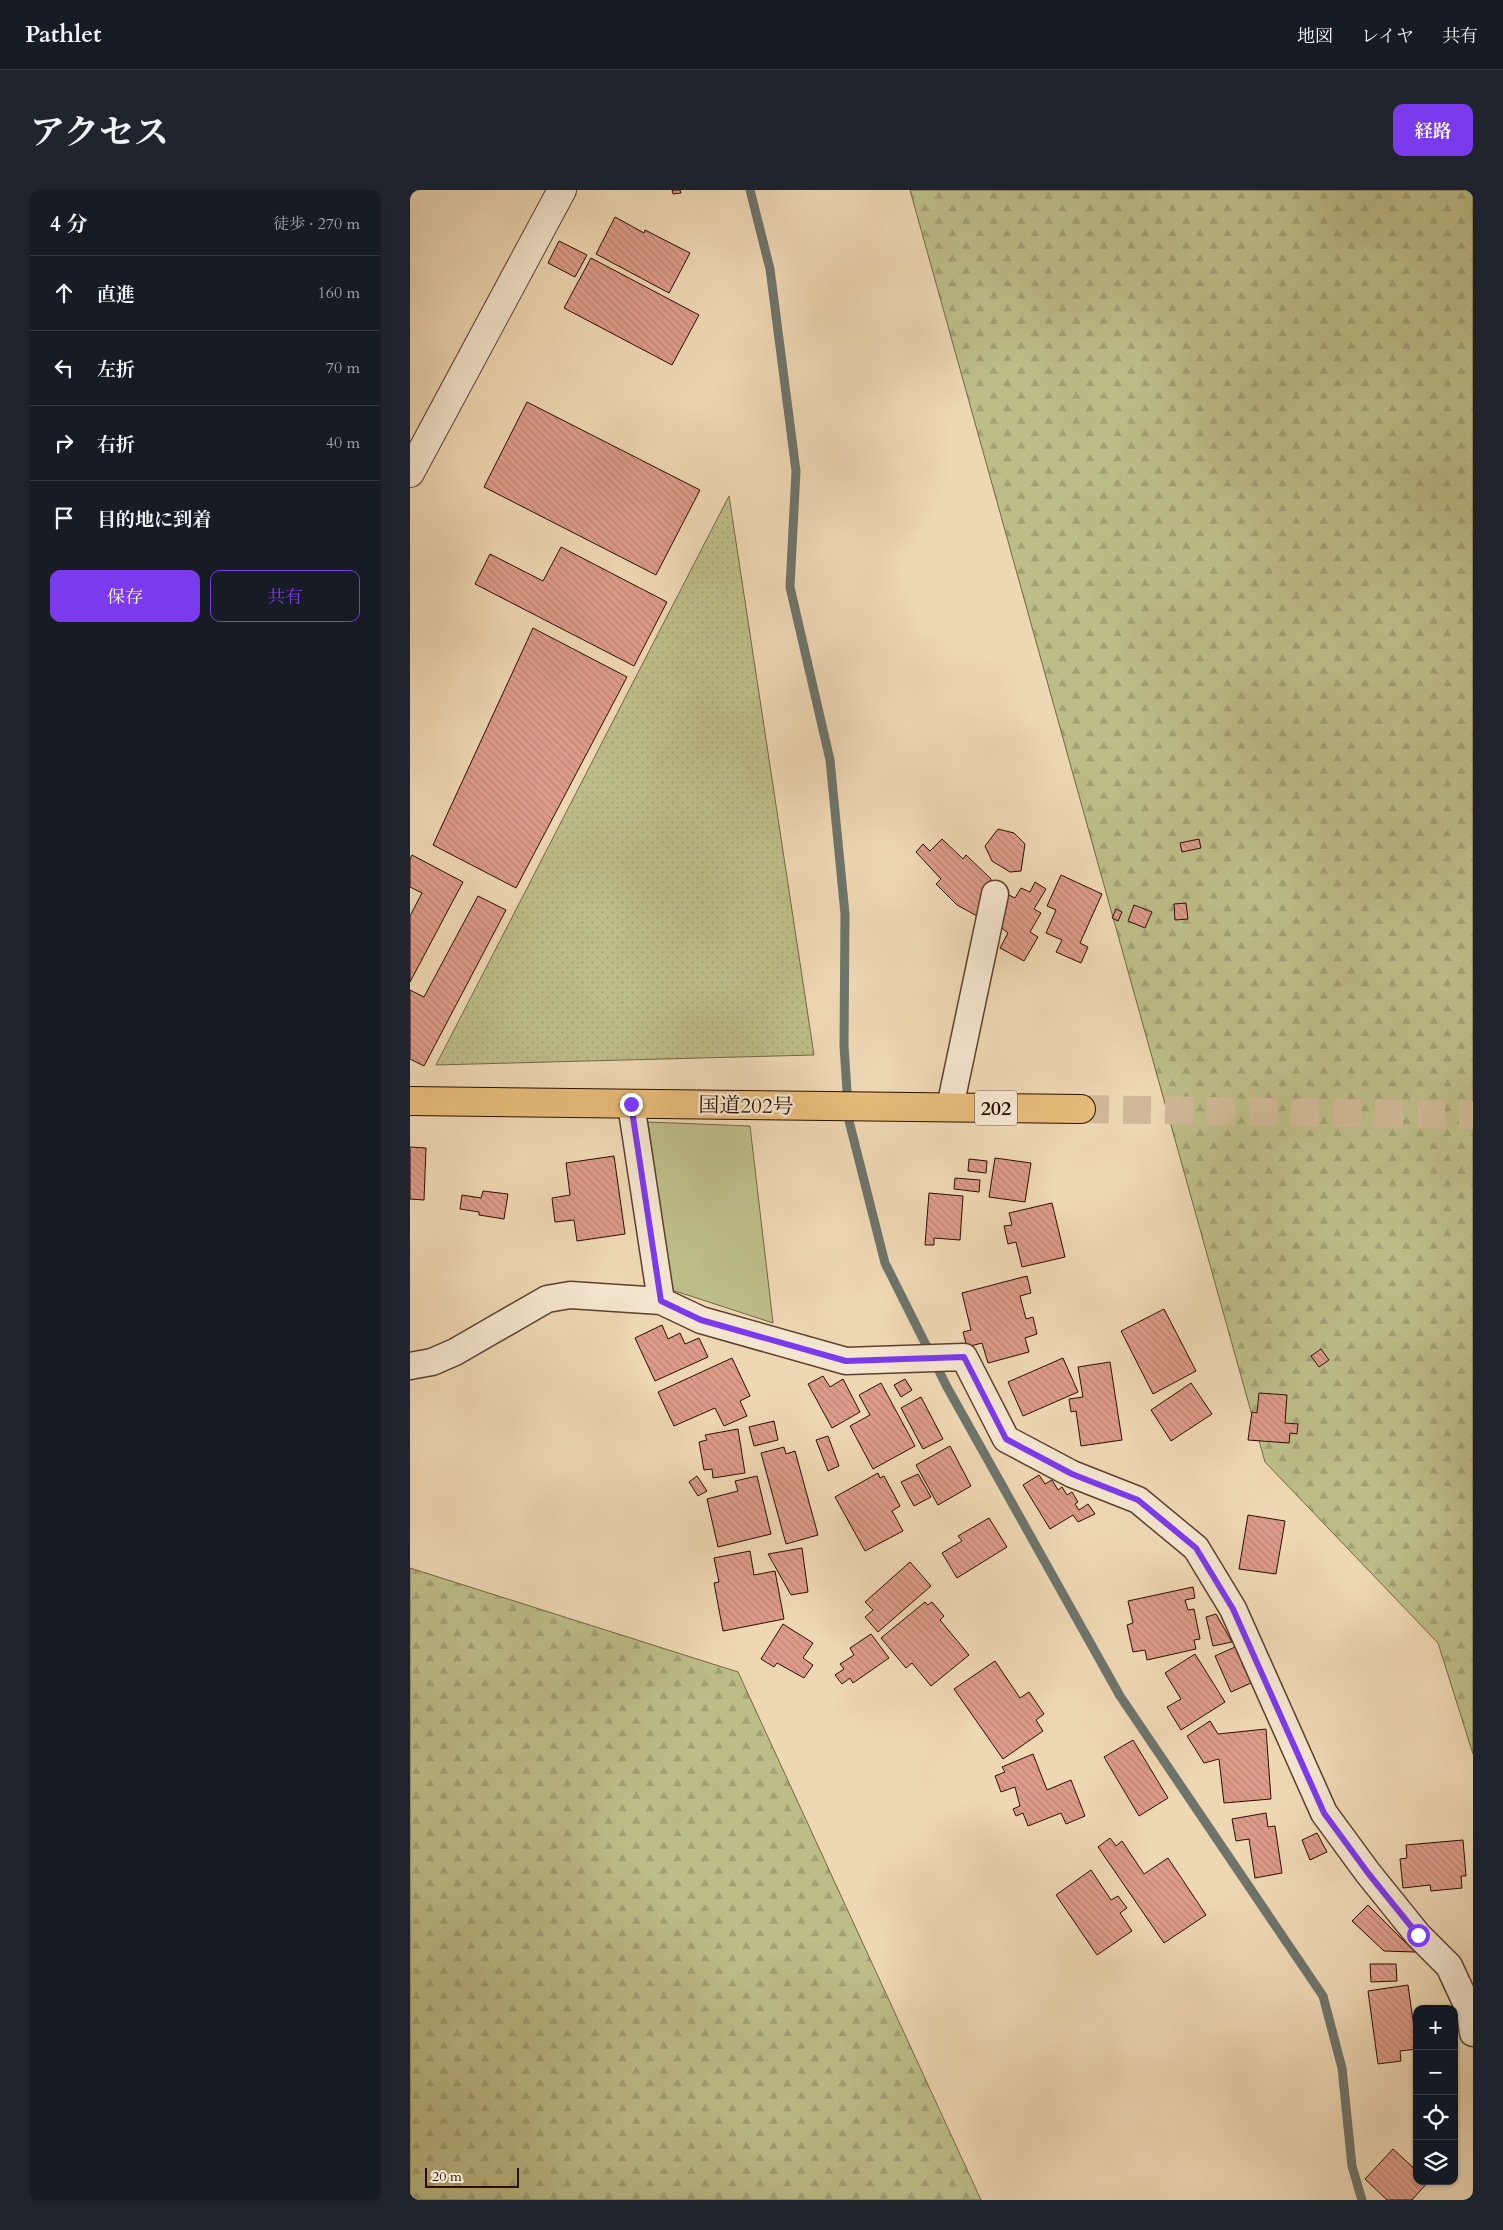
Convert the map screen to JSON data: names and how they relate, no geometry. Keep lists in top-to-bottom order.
{
  "streets": {
    "highway": ["国道202号", "202"]
  },
  "scale_bar": "20 m",
  "page": {
    "header": "Pathlet",
    "nav": ["地図", "レイヤ", "共有"],
    "title": "アクセス",
    "buttons": [
      "経路",
      ["保存", "共有"]
    ],
    "heading": ["4 分", "徒歩 · 270 m"],
    "list": [
      ["直進", "160 m"],
      ["左折", "70 m"],
      ["右折", "40 m"],
      "目的地に到着"
    ],
    "map_buttons": ["+", "−"],
    "scale": "20 m"
  }
}
